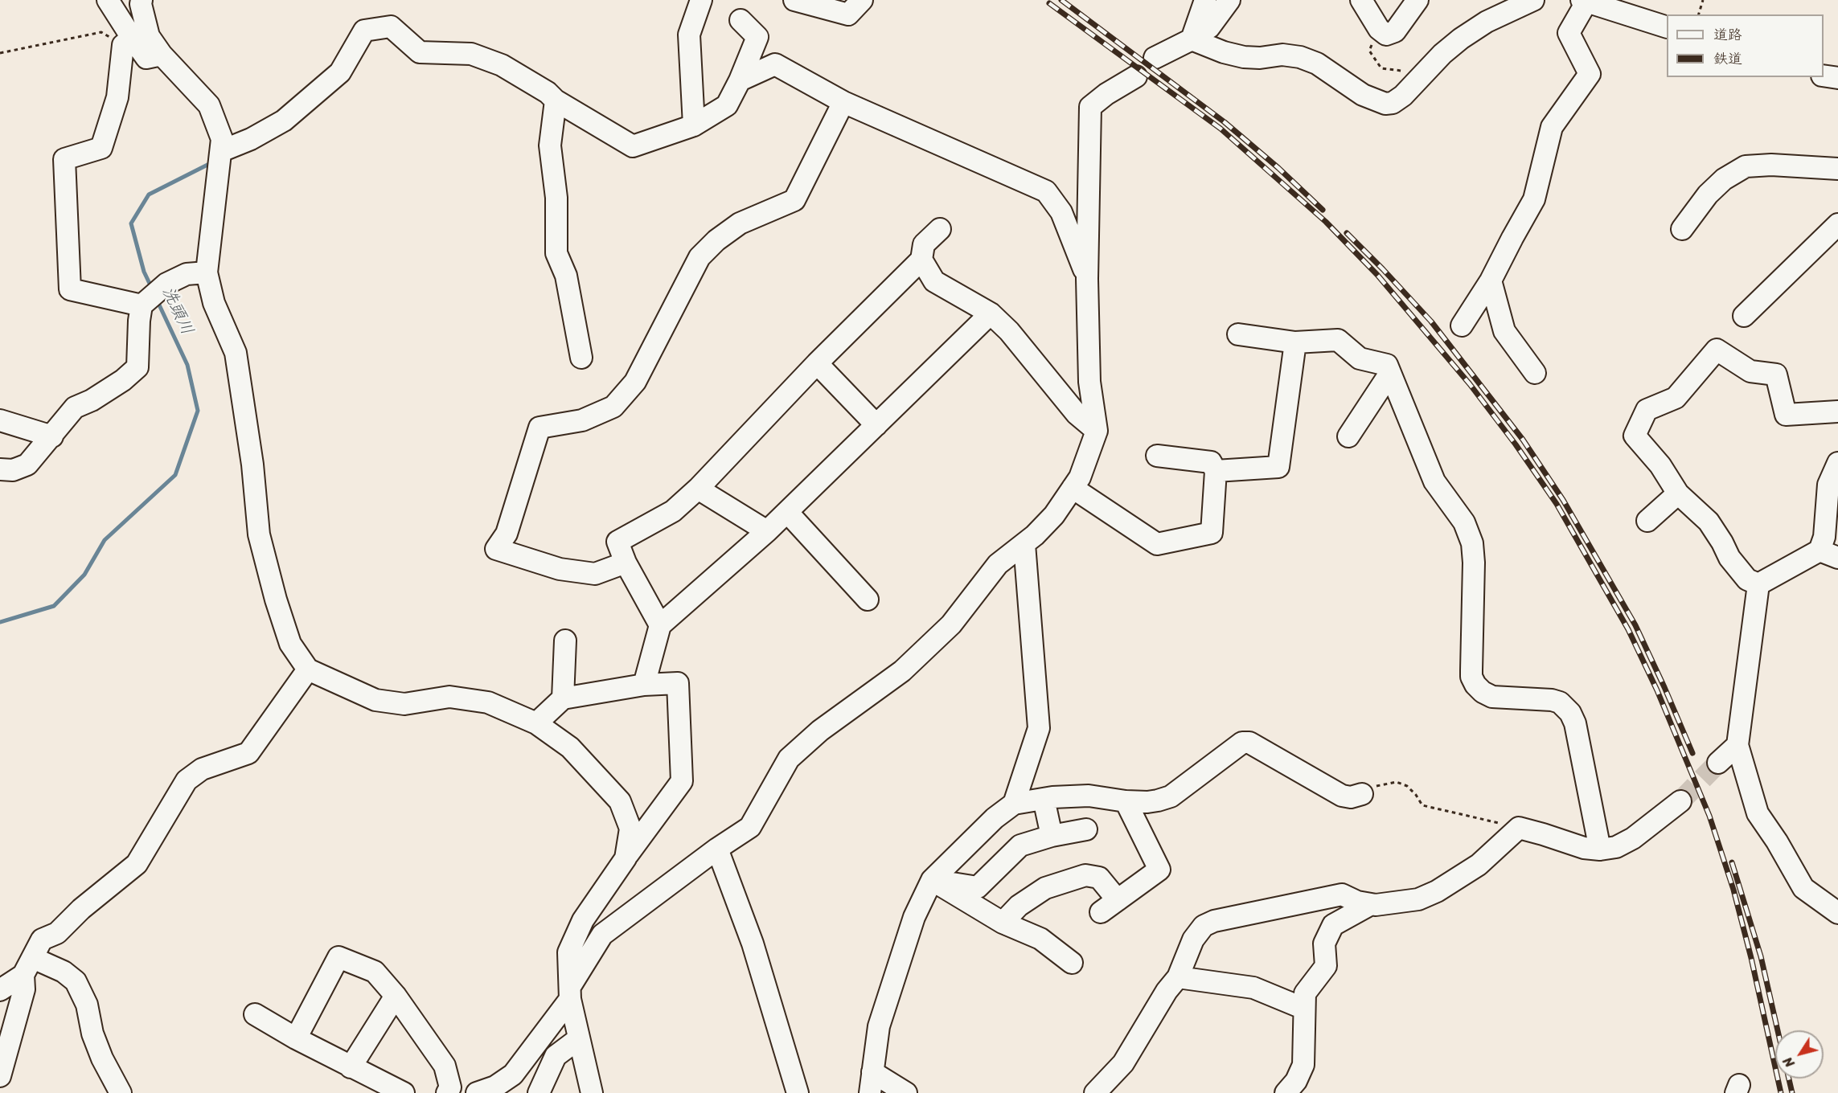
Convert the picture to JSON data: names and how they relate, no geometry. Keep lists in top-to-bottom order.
{
  "water": ["洗頭川"],
  "legend": ["道路", "鉄道"],
  "north": "bottom left"
}
